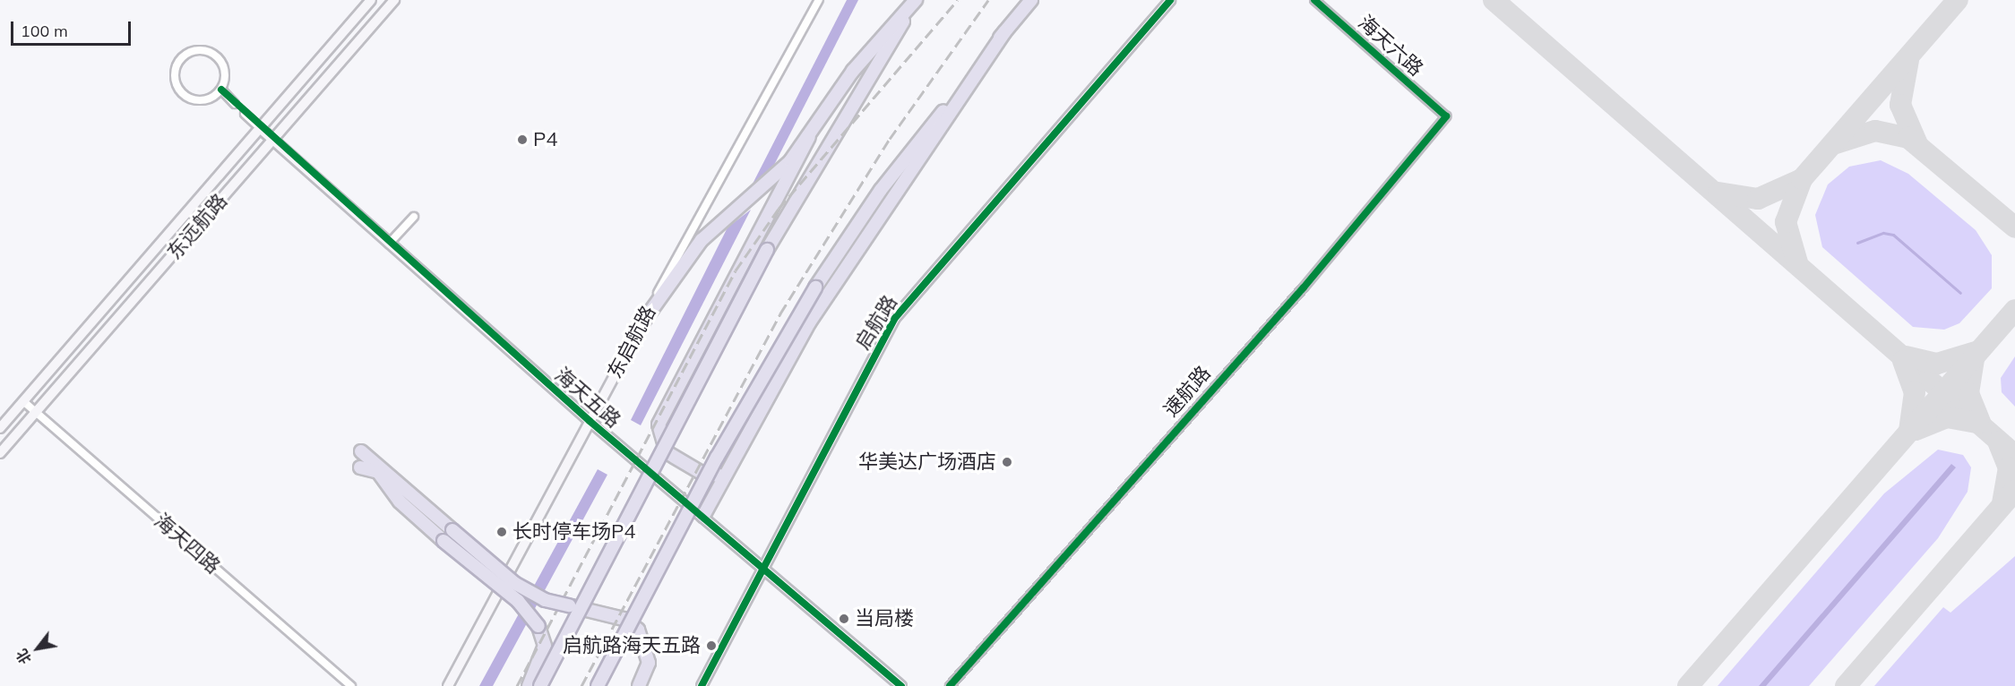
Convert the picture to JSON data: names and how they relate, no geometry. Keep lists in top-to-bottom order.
{
  "streets": {
    "street": [
      "海天六路",
      "东远航路",
      "启航路",
      "东启航路",
      "速航路",
      "海天五路",
      "海天四路"
    ]
  },
  "crossings": [
    ["海天六路", "速航路"],
    ["东远航路", "海天五路"],
    ["东远航路", "海天四路"],
    ["启航路", "海天五路"],
    ["东启航路", "海天五路"]
  ],
  "places": [
    "P4",
    "华美达广场酒店",
    "长时停车场P4",
    "当局楼",
    "启航路海天五路"
  ],
  "scale_bar": "100 m",
  "north": "bottom left"
}
